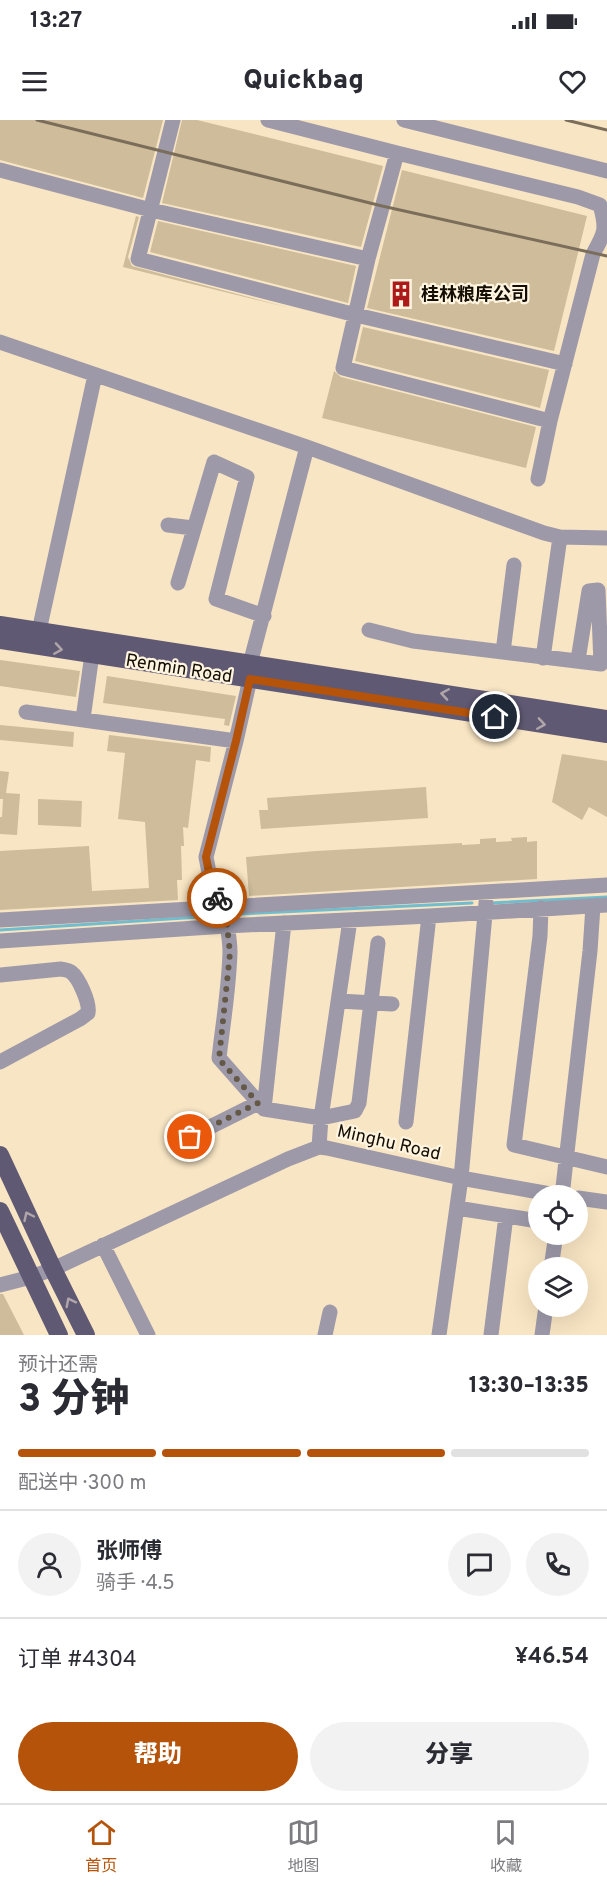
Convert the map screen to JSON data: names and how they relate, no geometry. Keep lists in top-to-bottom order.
{
  "streets": {
    "main road": ["Renmin Road"],
    "street": ["Minghu Road"]
  },
  "places": {
    "building": ["桂林粮库公司"]
  },
  "page": {
    "status": "13:27",
    "header": "Quickbag",
    "heading": ["3 分钟", "预计还需", "13:30–13:35"],
    "panel": [
      "张师傅",
      "骑手 · 4.5",
      "订单 #4304",
      "¥46.54"
    ],
    "bar": "配送中 · 300 m",
    "buttons": ["帮助", "分享"],
    "tabs": ["首页", "地图", "收藏"]
  }
}
